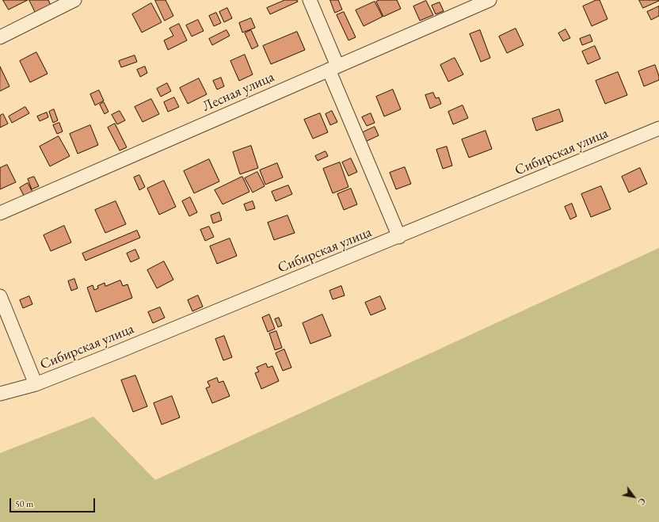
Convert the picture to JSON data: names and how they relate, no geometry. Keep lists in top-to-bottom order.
{
  "streets": {
    "street": ["Лесная улица", "Сибирская улица"]
  },
  "scale_bar": "50 m",
  "north": "bottom right"
}
